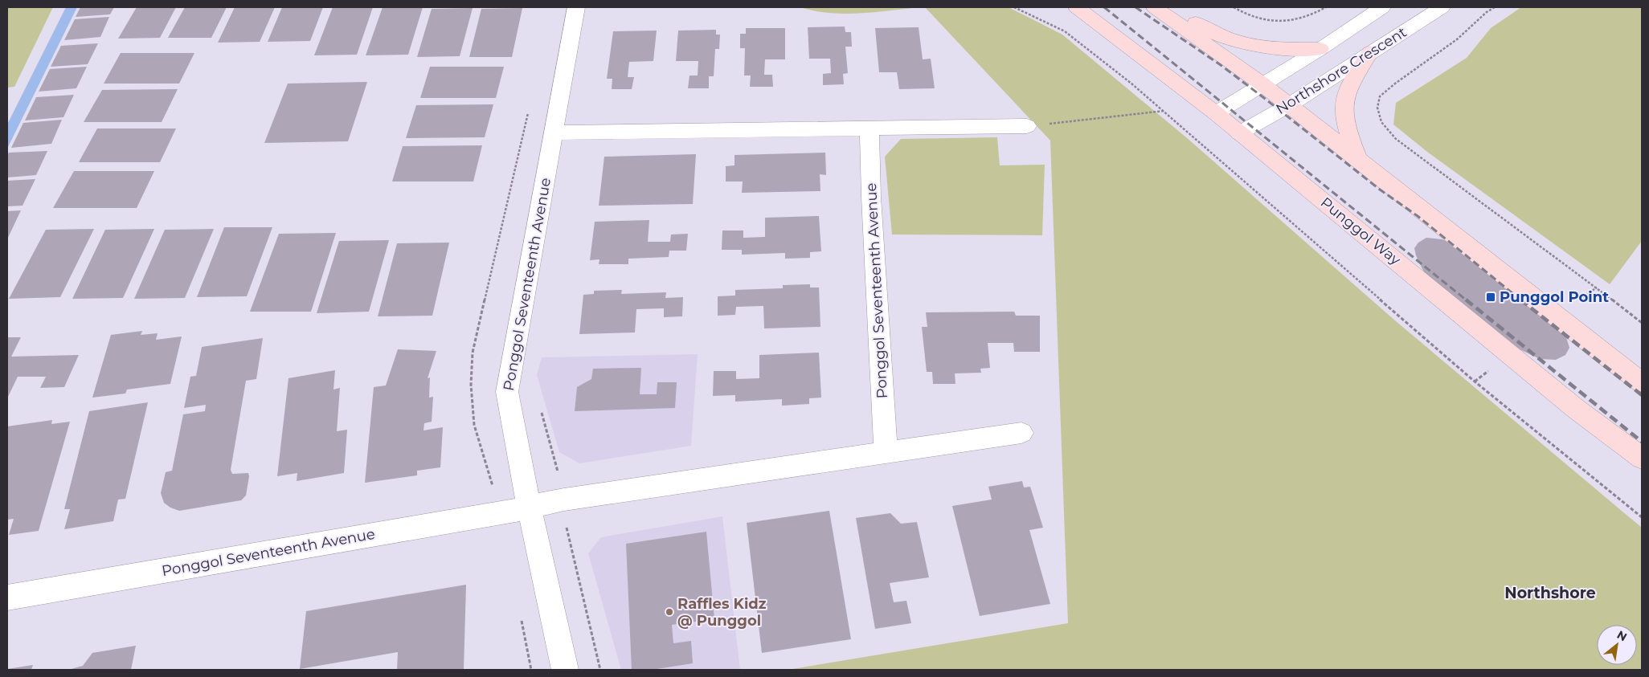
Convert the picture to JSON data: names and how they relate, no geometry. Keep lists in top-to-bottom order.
{
  "streets": {
    "main road": ["Punggol Way"],
    "street": ["Northshore Crescent", "Ponggol Seventeenth Avenue"]
  },
  "crossings": [
    ["Northshore Crescent", "Punggol Way"]
  ],
  "districts": ["Northshore"],
  "places": {
    "transit": ["Punggol Point"],
    "other": ["Raffles Kidz @ Punggol"]
  },
  "north": "top right"
}
